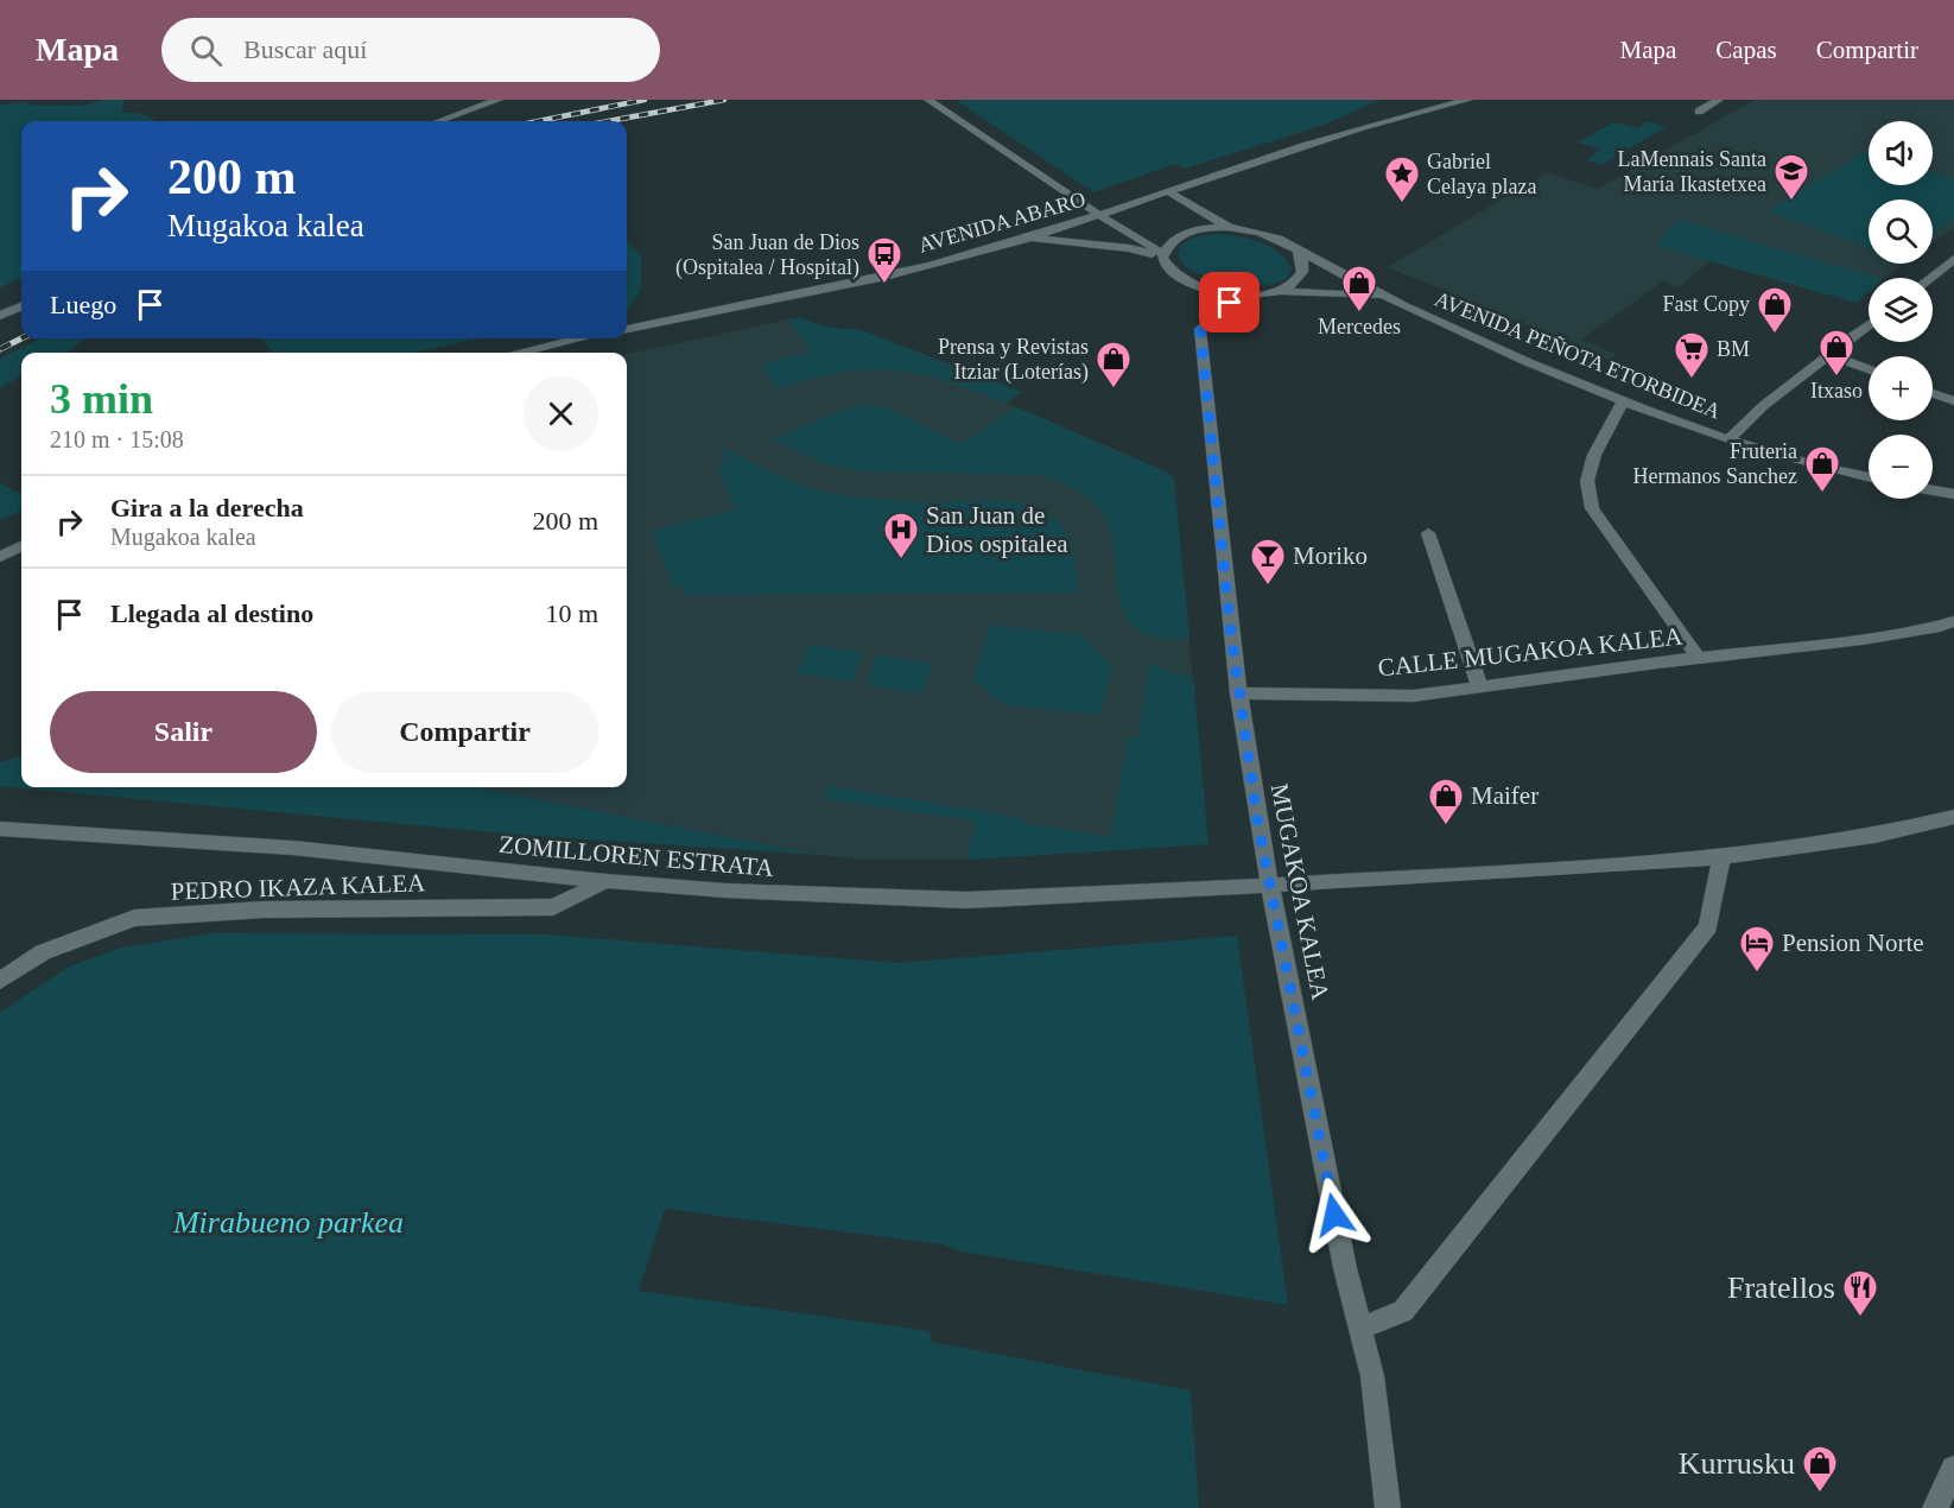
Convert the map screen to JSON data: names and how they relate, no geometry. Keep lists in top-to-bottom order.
{
  "streets": {
    "street": [
      "AVENIDA ABARO",
      "AVENIDA PEÑOTA ETORBIDEA",
      "CALLE MUGAKOA KALEA",
      "ZOMILLOREN ESTRATA",
      "PEDRO IKAZA KALEA",
      "MUGAKOA KALEA"
    ]
  },
  "crossings": [
    ["AVENIDA PEÑOTA ETORBIDEA", "CALLE MUGAKOA KALEA"],
    ["CALLE MUGAKOA KALEA", "MUGAKOA KALEA"],
    ["ZOMILLOREN ESTRATA", "PEDRO IKAZA KALEA"],
    ["ZOMILLOREN ESTRATA", "MUGAKOA KALEA"]
  ],
  "parks": ["Mirabueno parkea"],
  "places": {
    "school or university": ["LaMennais Santa María Ikastetxea"],
    "place": ["Gabriel Celaya plaza"],
    "bus stop": ["San Juan de Dios (Ospitalea / Hospital)"],
    "shop": [
      "Mercedes",
      "Fast Copy",
      "Itxaso",
      "Prensa y Revistas Itziar (Loterías)",
      "Fruteria Hermanos Sanchez",
      "Maifer",
      "Kurrusku"
    ],
    "supermarket": ["BM"],
    "hospital": ["San Juan de Dios ospitalea"],
    "bar": ["Moriko"],
    "hotel": ["Pension Norte"],
    "restaurant": ["Fratellos"]
  },
  "page": {
    "header": "Mapa",
    "search": "Buscar aquí",
    "nav": ["Mapa", "Capas", "Compartir"],
    "map_buttons": ["+", "−"],
    "turn": ["200 m", "Mugakoa kalea"],
    "then": "Luego",
    "heading": ["3 min", "210 m · 15:08"],
    "list": [
      {
        "name": "Gira a la derecha",
        "note": "Mugakoa kalea",
        "value": "200 m"
      },
      {
        "name": "Llegada al destino",
        "value": "10 m"
      }
    ],
    "buttons": ["Salir", "Compartir"]
  }
}
